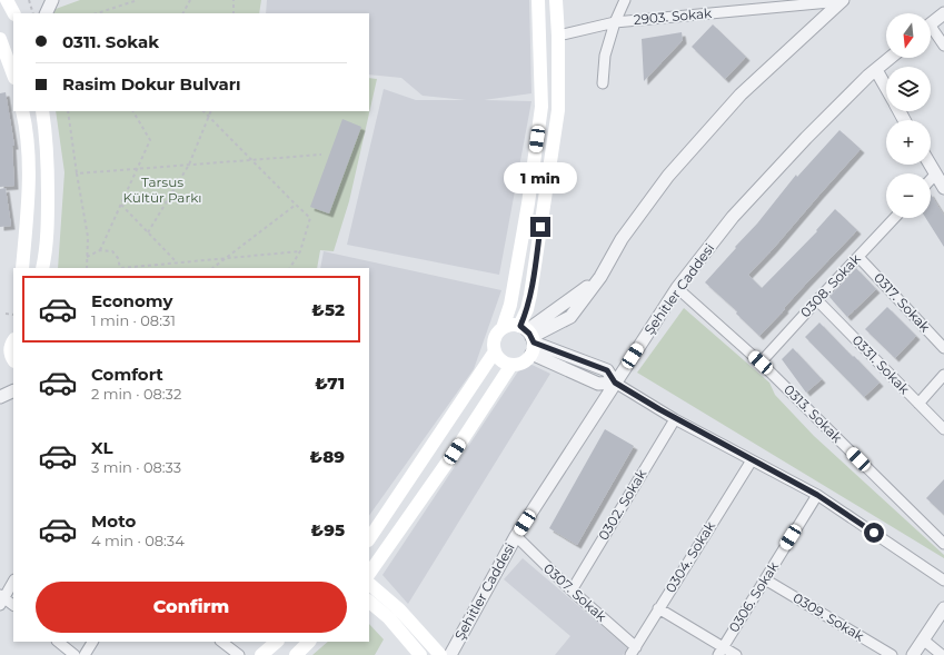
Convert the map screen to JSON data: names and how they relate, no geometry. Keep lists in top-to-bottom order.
{
  "streets": {
    "street": [
      "2903. Sokak",
      "0308. Sokak",
      "Şehitler Caddesi",
      "0317. Sokak",
      "0331. Sokak",
      "0313. Sokak",
      "0302. Sokak",
      "0304. Sokak",
      "0307. Sokak",
      "0306. Sokak",
      "0309. Sokak"
    ]
  },
  "crossings": [
    ["0308. Sokak", "0317. Sokak"],
    ["0308. Sokak", "0331. Sokak"],
    ["0308. Sokak", "0313. Sokak"],
    ["Şehitler Caddesi", "0313. Sokak"],
    ["Şehitler Caddesi", "0307. Sokak"],
    ["0302. Sokak", "0307. Sokak"],
    ["0304. Sokak", "0307. Sokak"],
    ["0306. Sokak", "0309. Sokak"]
  ],
  "parks": ["Tarsus Kültür Parkı"],
  "north": "bottom",
  "page": {
    "map_buttons": ["+", "−"],
    "banner": ["0311. Sokak", "Rasim Dokur Bulvarı"],
    "bubble": "1 min",
    "list": [
      {
        "name": "Economy",
        "note": "1 min · 08:31",
        "value": "₺52"
      },
      {
        "name": "Comfort",
        "note": "2 min · 08:32",
        "value": "₺71"
      },
      {
        "name": "XL",
        "note": "3 min · 08:33",
        "value": "₺89"
      },
      {
        "name": "Moto",
        "note": "4 min · 08:34",
        "value": "₺95"
      }
    ],
    "buttons": "Confirm"
  }
}
